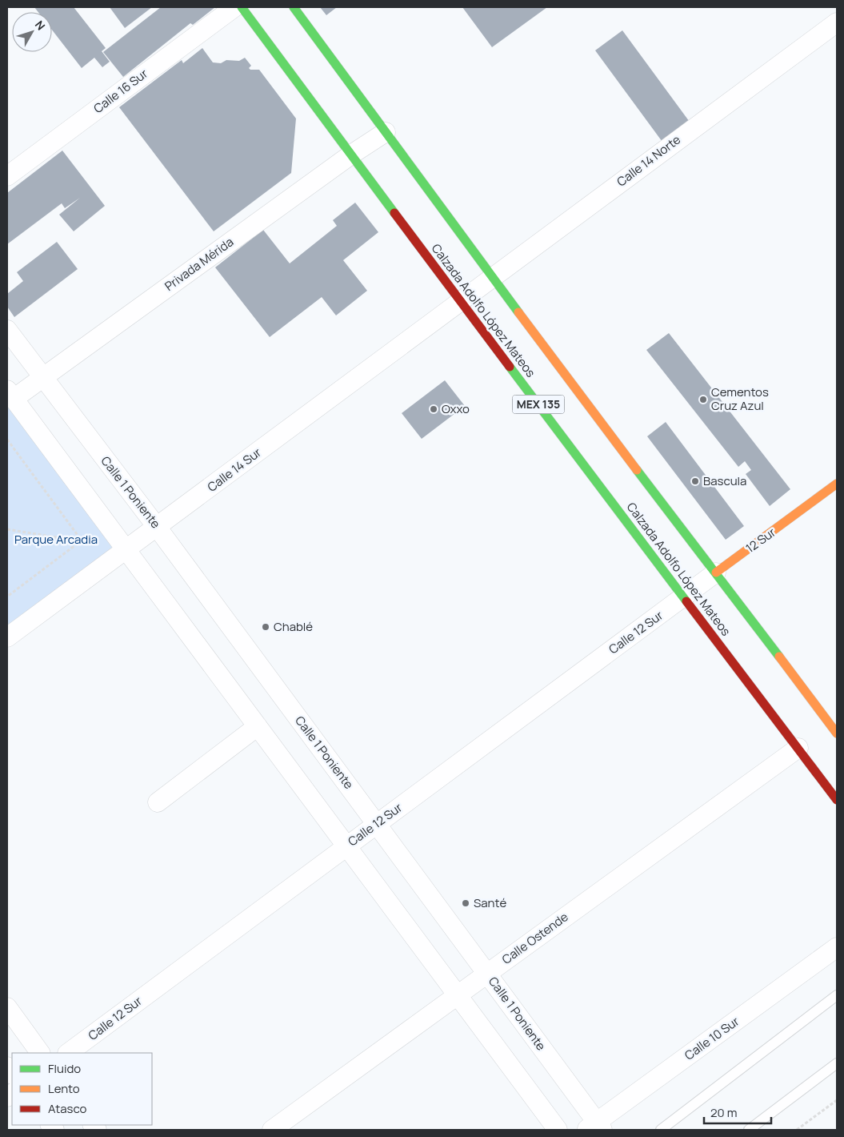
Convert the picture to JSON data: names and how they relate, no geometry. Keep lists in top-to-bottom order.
{
  "streets": {
    "main road": ["Calzada Adolfo López Mateos", "MEX 135", "12 Sur"],
    "street": [
      "Calle 16 Sur",
      "Calle 14 Norte",
      "Privada Mérida",
      "Calle 14 Sur",
      "Calle 1 Poniente",
      "Calle 12 Sur",
      "Calle Ostende",
      "Calle 10 Sur"
    ]
  },
  "crossings": [
    ["Calle 16 Sur", "Calzada Adolfo López Mateos"],
    ["Calle 14 Norte", "Calzada Adolfo López Mateos"],
    ["Calle 14 Norte", "MEX 135"],
    ["Calle 14 Norte", "Calle 14 Sur"],
    ["Privada Mérida", "Calzada Adolfo López Mateos"],
    ["Privada Mérida", "MEX 135"],
    ["Privada Mérida", "Calle 1 Poniente"],
    ["Calzada Adolfo López Mateos", "Calle 14 Sur"],
    ["Calzada Adolfo López Mateos", "12 Sur"],
    ["Calzada Adolfo López Mateos", "Calle 12 Sur"],
    ["Calzada Adolfo López Mateos", "Calle Ostende"],
    ["MEX 135", "12 Sur"],
    ["Calle 14 Sur", "Calle 1 Poniente"],
    ["Calle 1 Poniente", "Calle 12 Sur"],
    ["Calle 1 Poniente", "Calle Ostende"],
    ["Calle 1 Poniente", "Calle 10 Sur"],
    ["12 Sur", "Calle 12 Sur"]
  ],
  "parks": ["Parque Arcadia"],
  "places": [
    "Cementos Cruz Azul",
    "Oxxo",
    "Bascula",
    "Chablé",
    "Santé"
  ],
  "legend": ["Fluido", "Lento", "Atasco"],
  "scale_bar": "20 m",
  "north": "top right"
}
